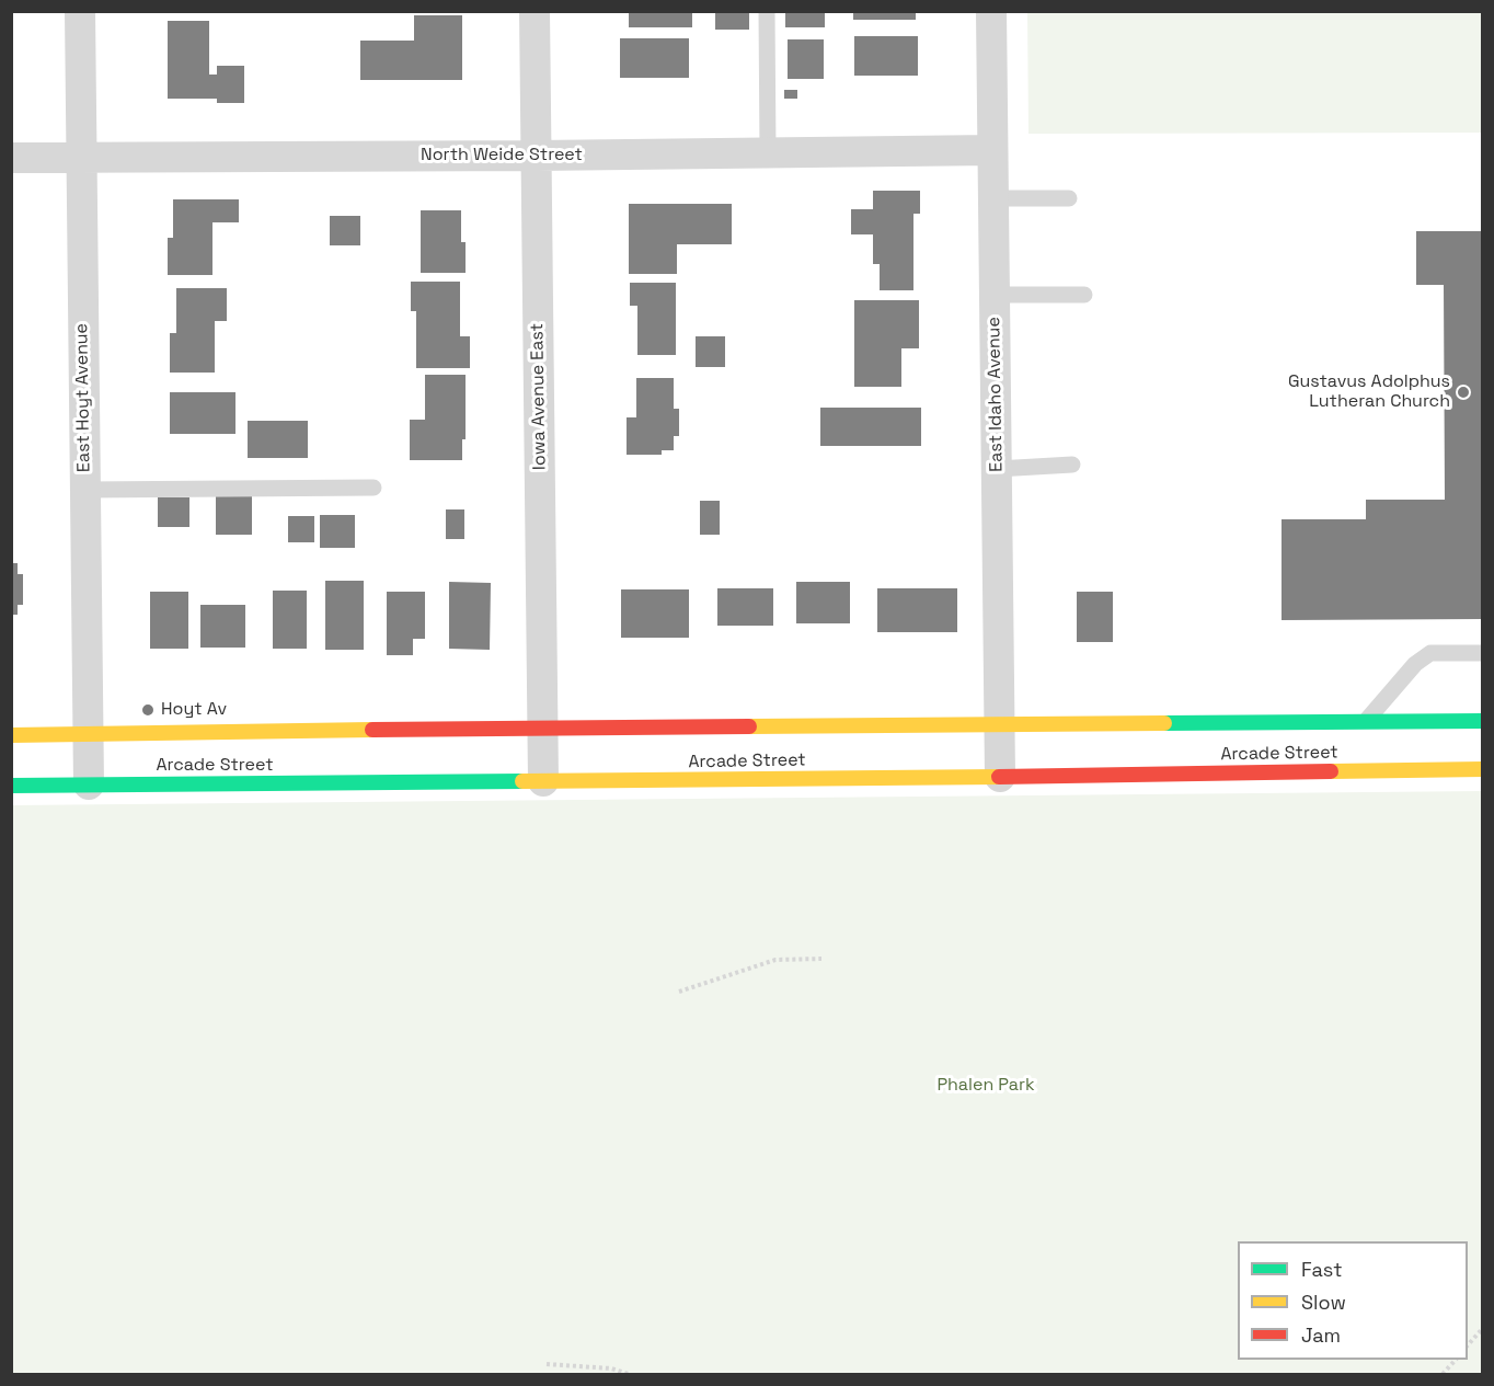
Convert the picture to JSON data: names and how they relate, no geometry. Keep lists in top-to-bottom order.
{
  "streets": {
    "main road": ["Arcade Street"],
    "street": [
      "North Weide Street",
      "East Idaho Avenue",
      "Iowa Avenue East",
      "East Hoyt Avenue"
    ]
  },
  "crossings": [
    ["North Weide Street", "East Idaho Avenue"],
    ["North Weide Street", "Iowa Avenue East"],
    ["North Weide Street", "East Hoyt Avenue"],
    ["East Idaho Avenue", "Arcade Street"],
    ["Iowa Avenue East", "Arcade Street"],
    ["East Hoyt Avenue", "Arcade Street"]
  ],
  "parks": ["Phalen Park"],
  "places": ["Gustavus Adolphus Lutheran Church", "Hoyt Av"],
  "legend": ["Fast", "Slow", "Jam"]
}
